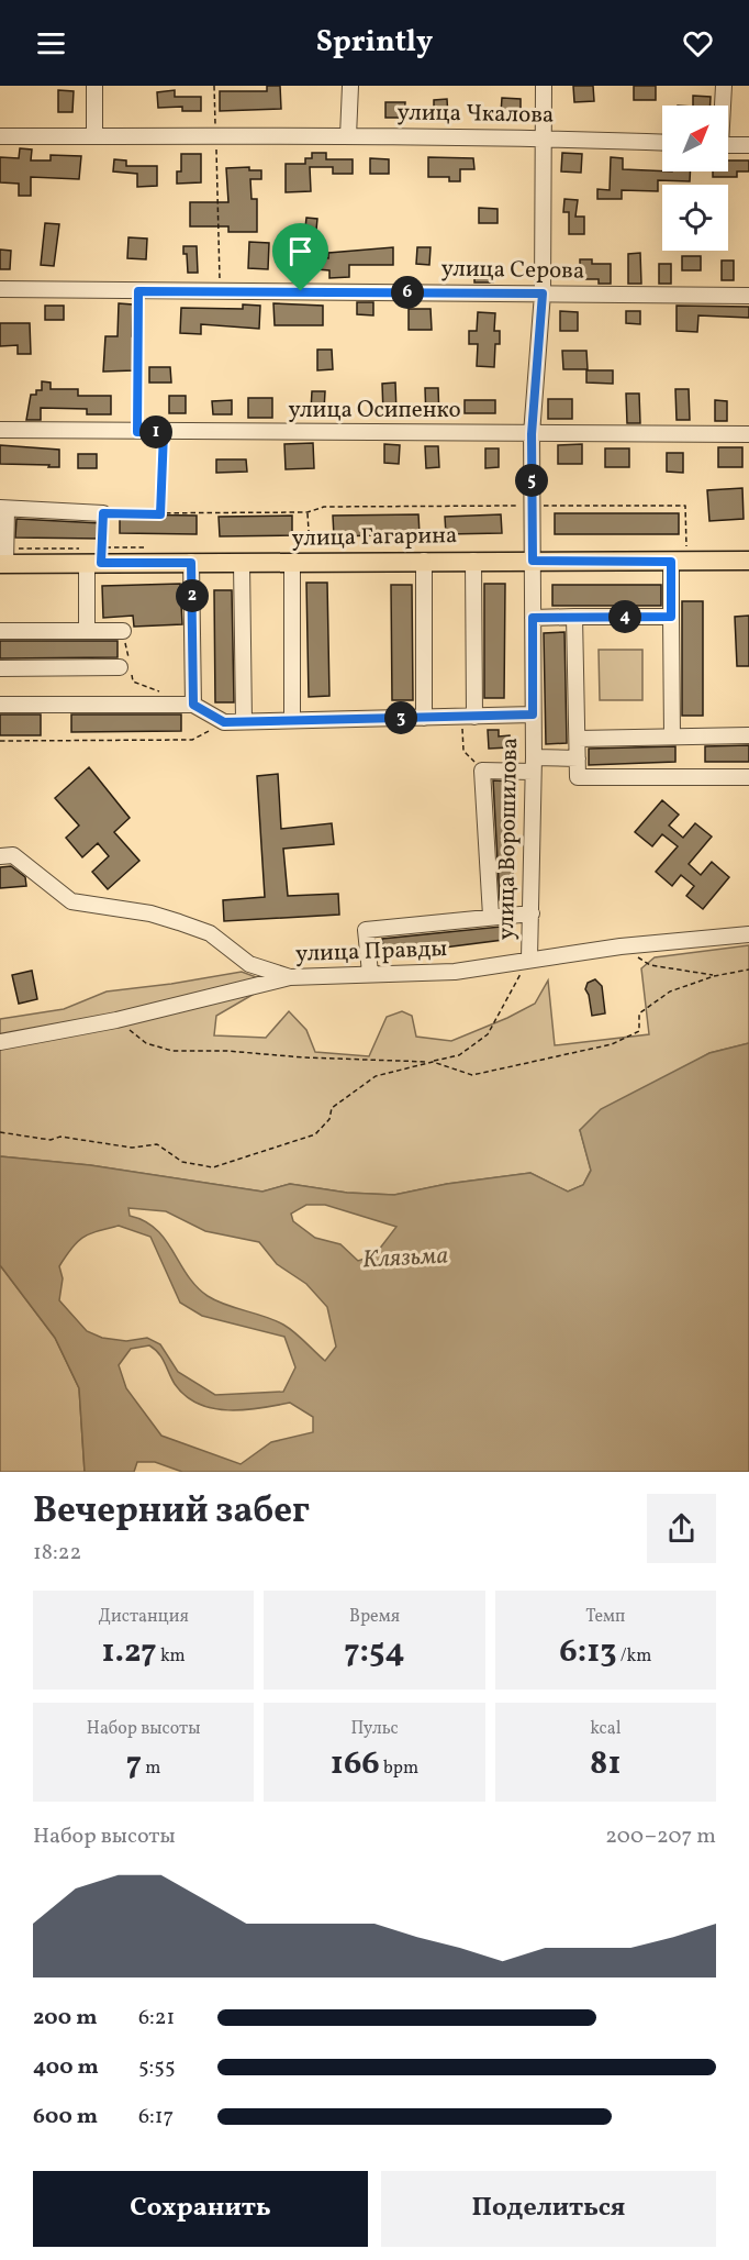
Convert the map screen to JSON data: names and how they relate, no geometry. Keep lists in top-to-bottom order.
{
  "streets": {
    "main road": ["улица Гагарина"],
    "street": [
      "улица Чкалова",
      "улица Серова",
      "улица Осипенко",
      "улица Ворошилова",
      "улица Правды"
    ]
  },
  "crossings": [
    ["улица Чкалова", "улица Ворошилова"],
    ["улица Серова", "улица Ворошилова"],
    ["улица Осипенко", "улица Ворошилова"],
    ["улица Гагарина", "улица Ворошилова"],
    ["улица Ворошилова", "улица Правды"]
  ],
  "water": ["Клязьма"],
  "north": "top right",
  "page": {
    "header": "Sprintly",
    "pins": [
      "6",
      "1",
      "5",
      "2",
      "4",
      "3"
    ],
    "heading": ["Вечерний забег", "18:22"],
    "stats": [
      ["Дистанция", "1.27 km"],
      ["Время", "7:54"],
      ["Темп", "6:13 /km"],
      ["Набор высоты", "7 m"],
      ["Пульс", "166 bpm"],
      ["kcal", "81"]
    ],
    "chart": ["Набор высоты", "200–207 m"],
    "list": [
      {
        "name": "200 m",
        "note": "6:21"
      },
      {
        "name": "400 m",
        "note": "5:55"
      },
      {
        "name": "600 m",
        "note": "6:17"
      }
    ],
    "buttons": ["Сохранить", "Поделиться"]
  }
}
